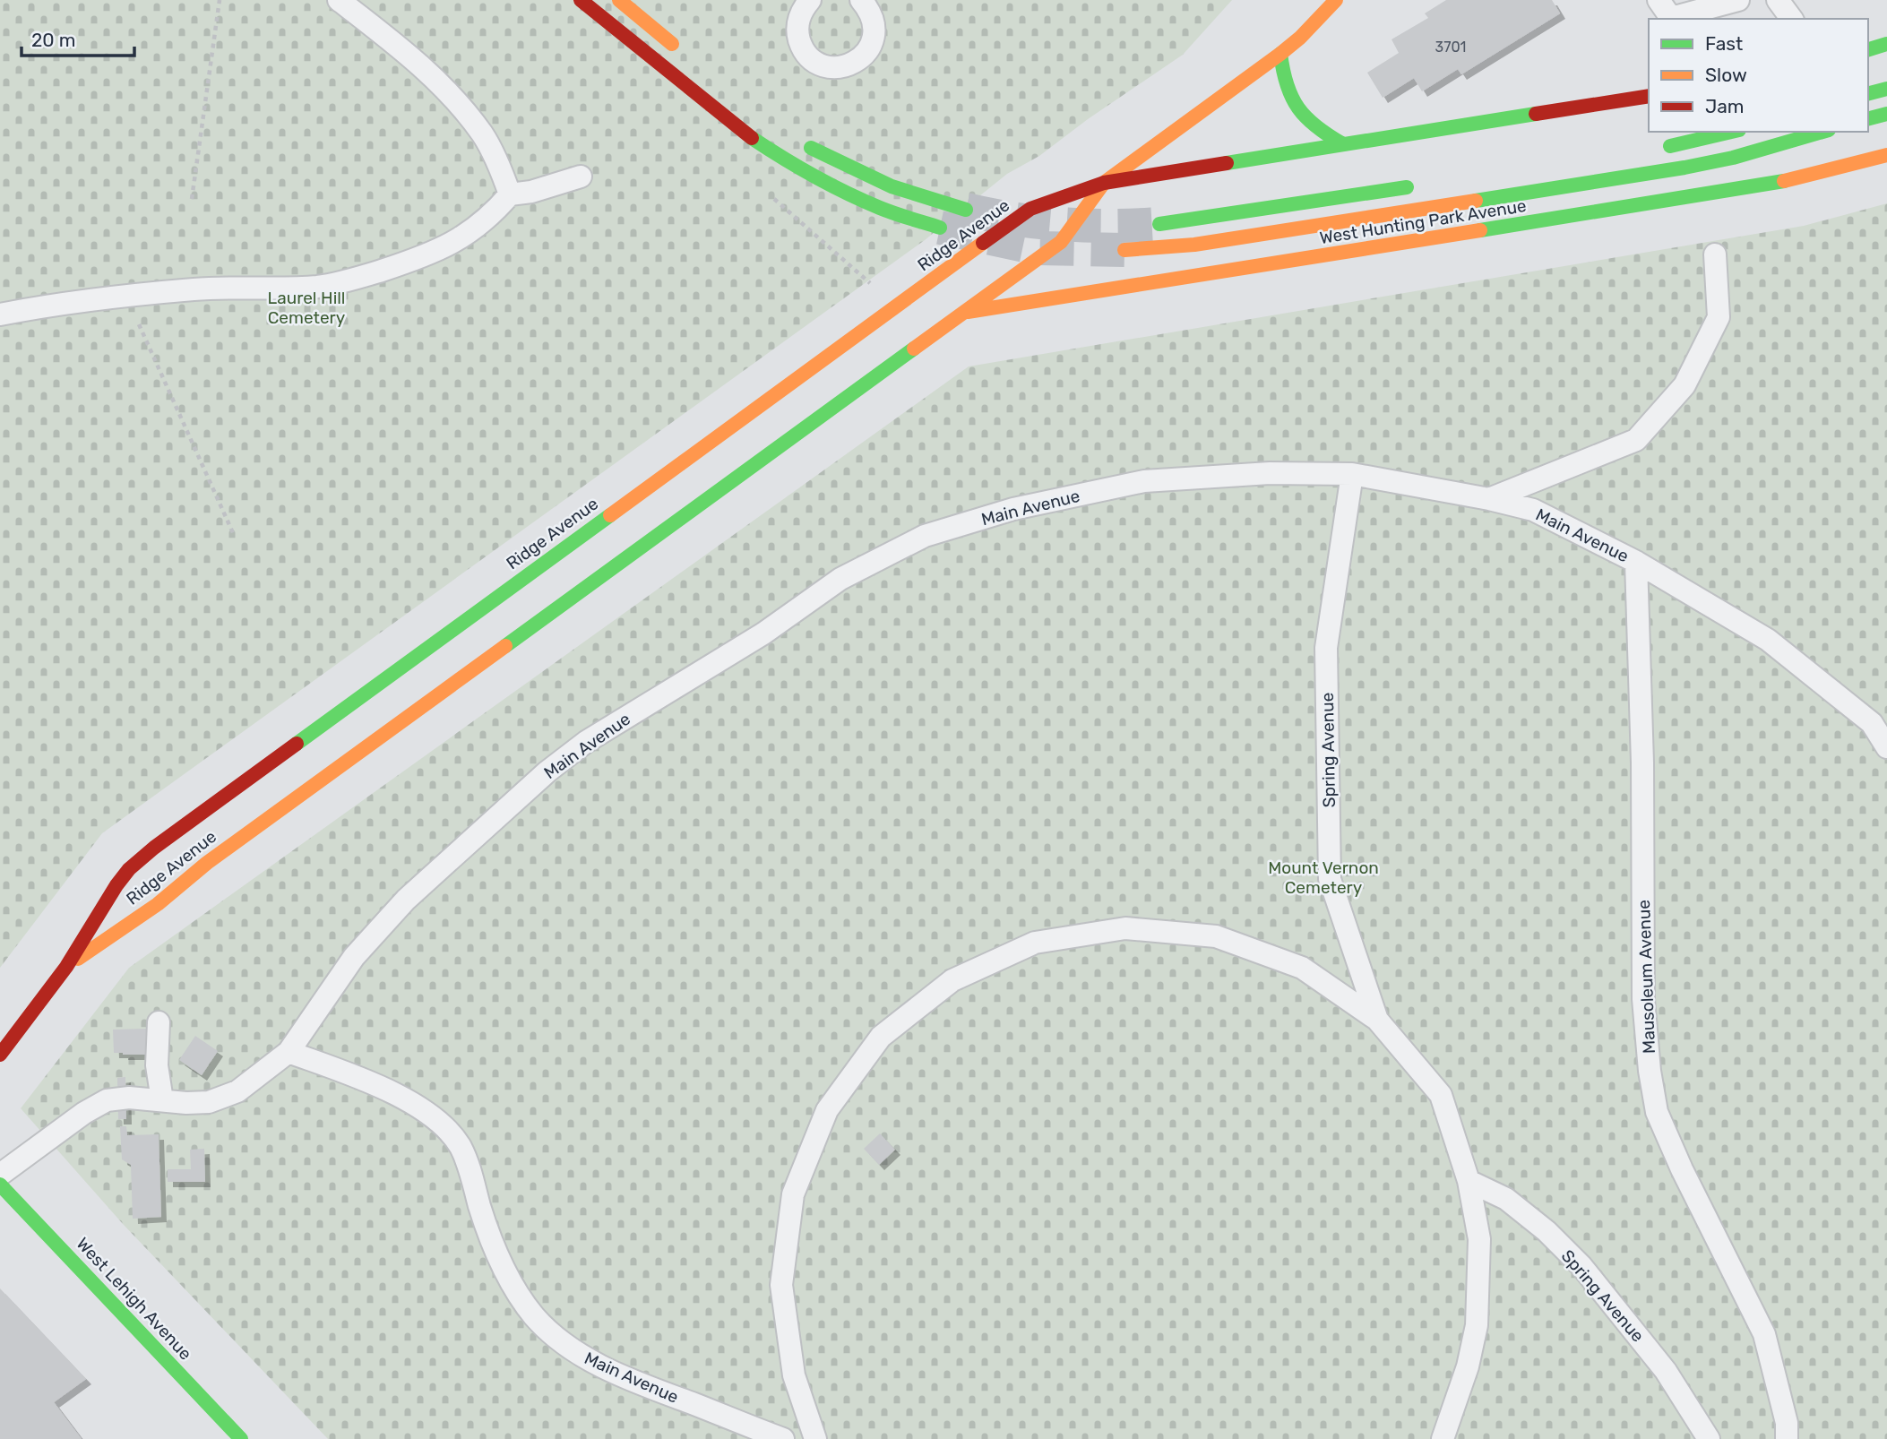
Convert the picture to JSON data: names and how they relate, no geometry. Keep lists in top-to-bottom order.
{
  "streets": {
    "main road": ["West Hunting Park Avenue", "Ridge Avenue", "West Lehigh Avenue"],
    "lane": ["Main Avenue", "Spring Avenue", "Mausoleum Avenue"]
  },
  "crossings": [
    ["West Hunting Park Avenue", "Ridge Avenue"],
    ["Main Avenue", "Spring Avenue"],
    ["Main Avenue", "Mausoleum Avenue"]
  ],
  "parks": ["Laurel Hill Cemetery", "Mount Vernon Cemetery"],
  "house_numbers": ["3701"],
  "legend": ["Fast", "Slow", "Jam"],
  "scale_bar": "20 m"
}
